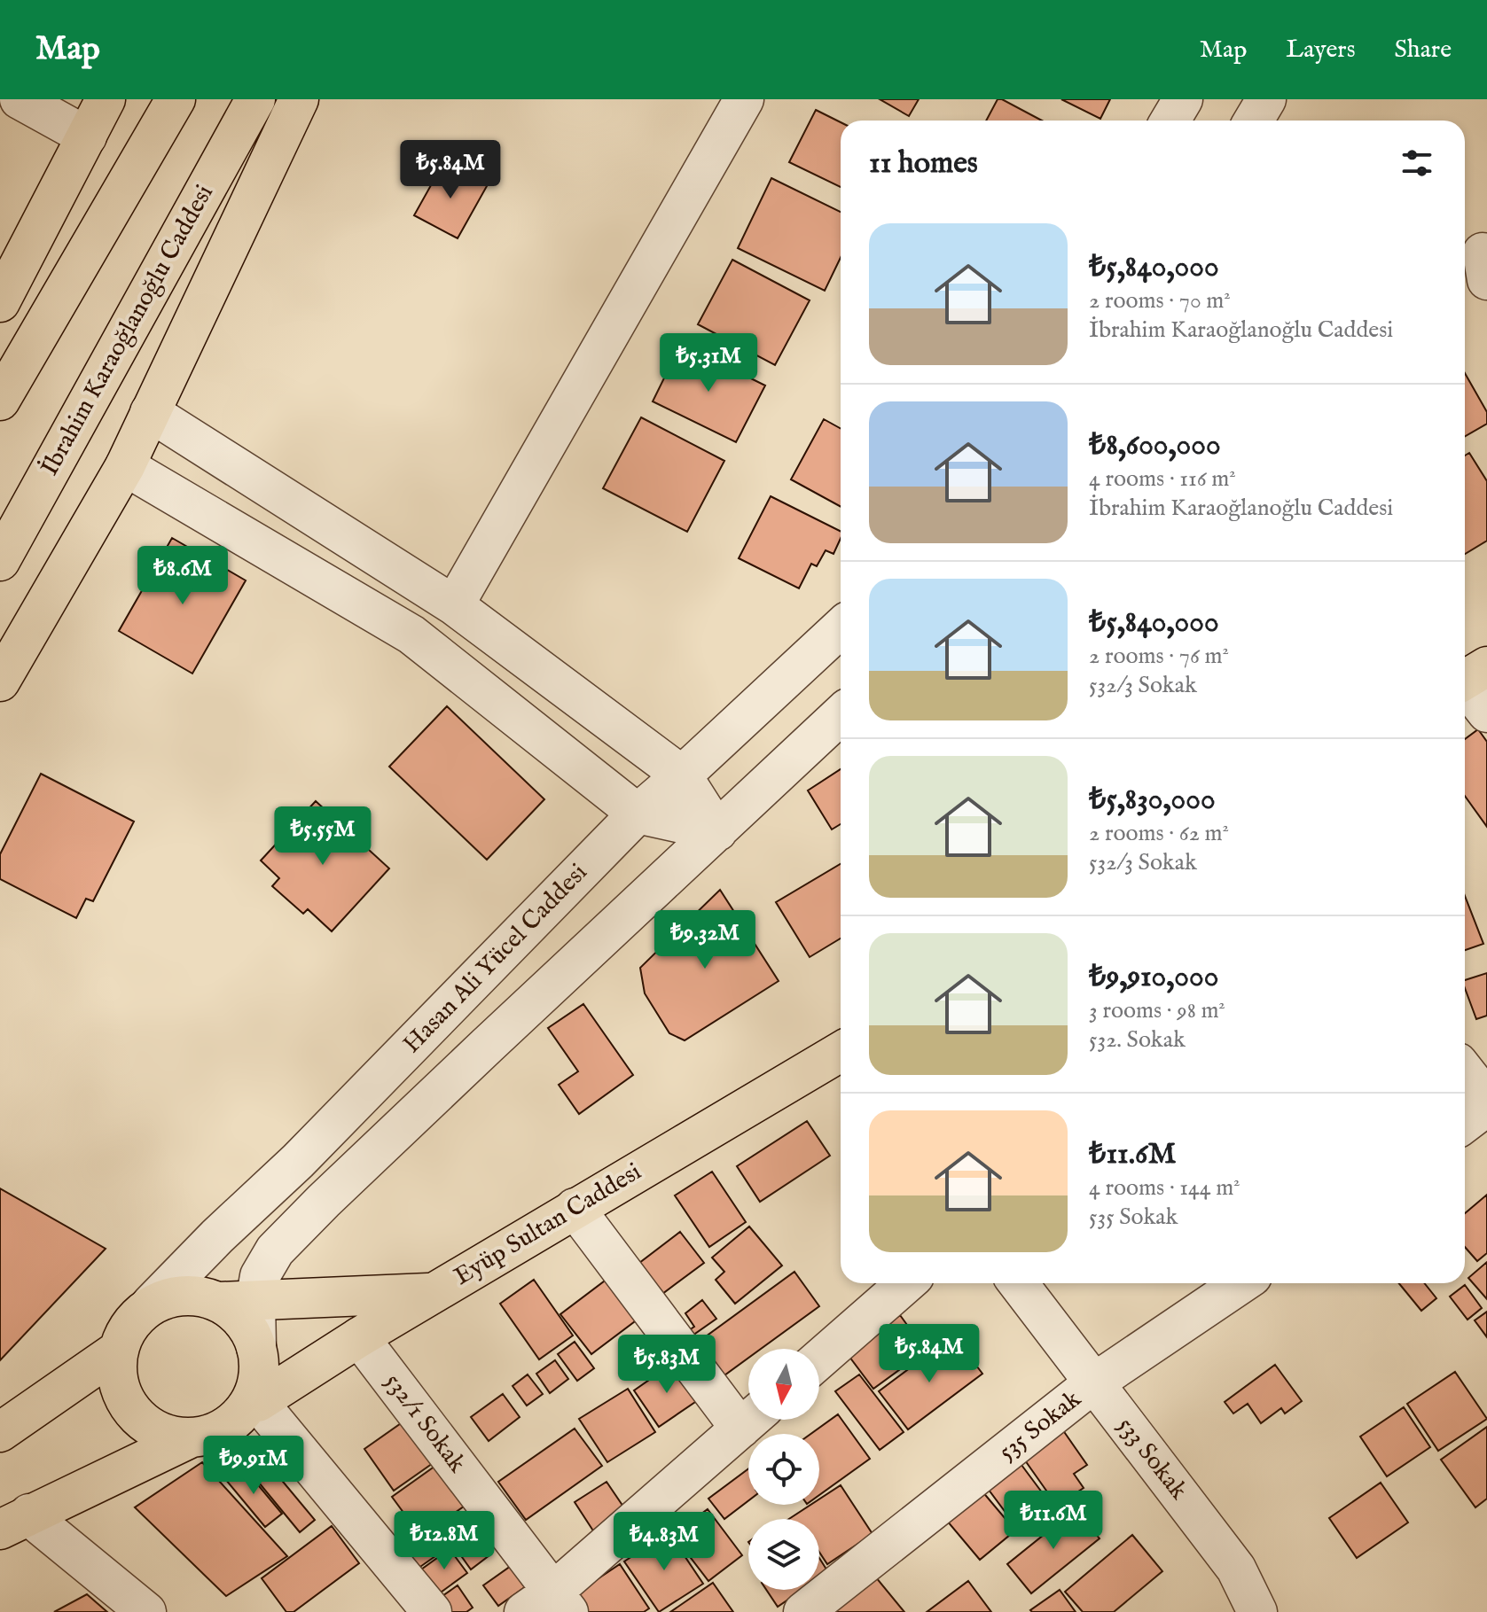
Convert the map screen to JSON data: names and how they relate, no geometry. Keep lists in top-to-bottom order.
{
  "streets": {
    "main road": ["İbrahim Karaoğlanoğlu Caddesi", "Eyüp Sultan Caddesi"],
    "street": [
      "Hasan Ali Yücel Caddesi",
      "532/1 Sokak",
      "535 Sokak",
      "533 Sokak"
    ]
  },
  "crossings": [
    ["Hasan Ali Yücel Caddesi", "Eyüp Sultan Caddesi"],
    ["Eyüp Sultan Caddesi", "532/1 Sokak"],
    ["535 Sokak", "533 Sokak"]
  ],
  "north": "bottom",
  "page": {
    "header": "Map",
    "nav": ["Map", "Layers", "Share"],
    "heading": "11 homes",
    "price": [
      "₺5.84M",
      "₺5.31M",
      "₺8.6M",
      "₺5.55M",
      "₺9.32M",
      "₺5.84M",
      "₺5.83M",
      "₺9.91M",
      "₺11.6M",
      "₺12.8M",
      "₺4.83M"
    ],
    "list": [
      {
        "name": "₺5,840,000",
        "note": "2 rooms · 70 m² · İbrahim Karaoğlanoğlu Caddesi"
      },
      {
        "name": "₺8,600,000",
        "note": "4 rooms · 116 m² · İbrahim Karaoğlanoğlu Caddesi"
      },
      {
        "name": "₺5,840,000",
        "note": "2 rooms · 76 m² · 532/3 Sokak"
      },
      {
        "name": "₺5,830,000",
        "note": "2 rooms · 62 m² · 532/3 Sokak"
      },
      {
        "name": "₺9,910,000",
        "note": "3 rooms · 98 m² · 532. Sokak"
      },
      {
        "name": "₺11.6M",
        "note": "4 rooms · 144 m² · 535 Sokak"
      }
    ]
  }
}
